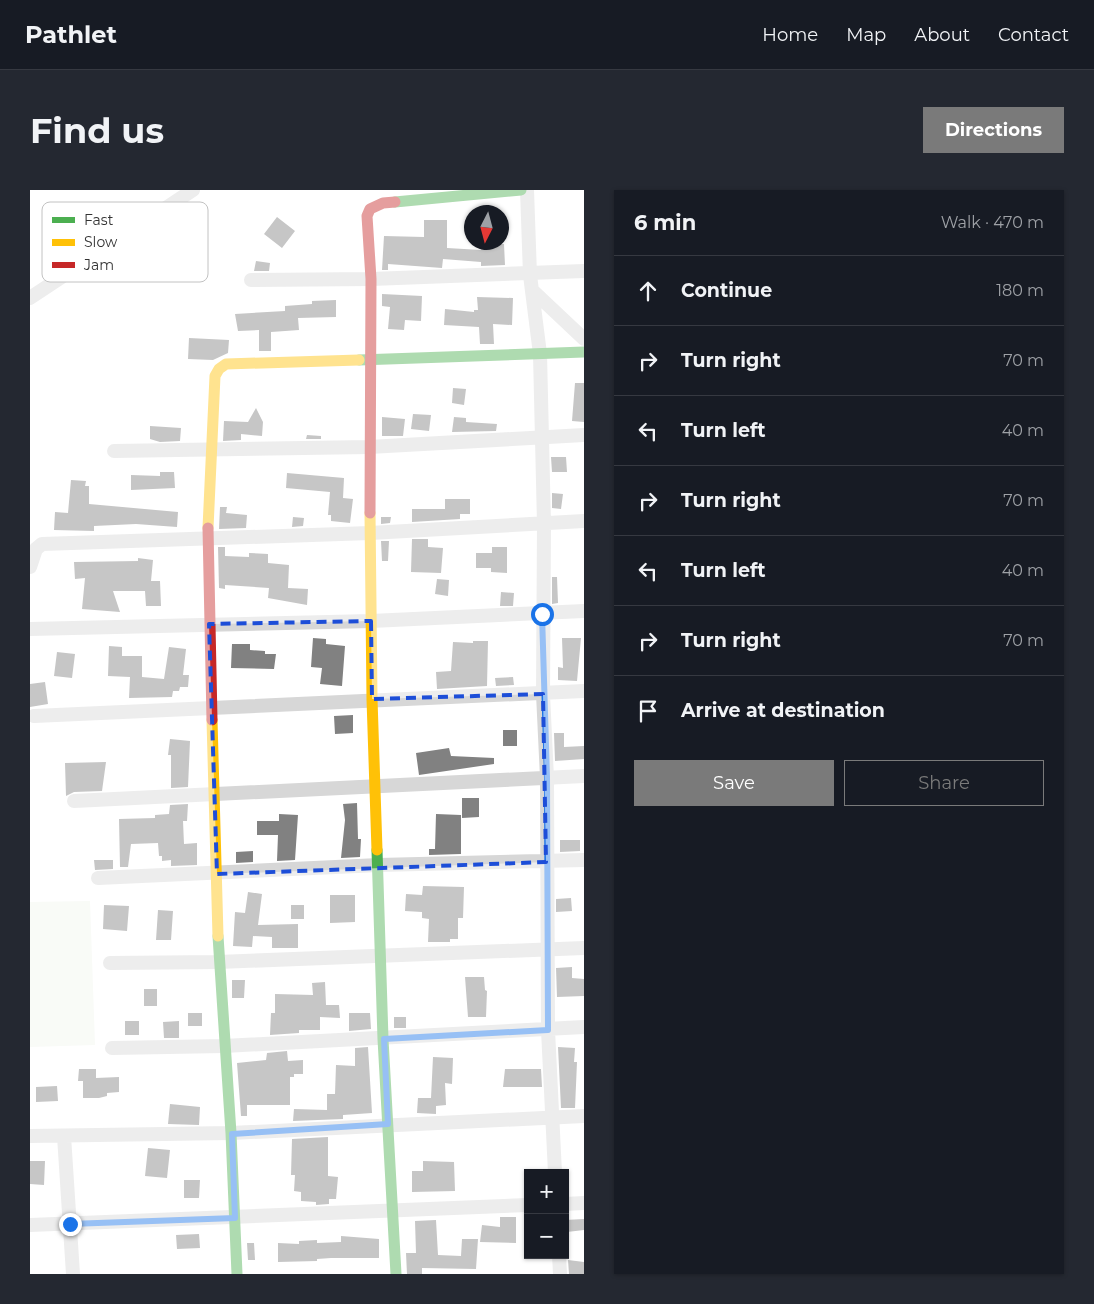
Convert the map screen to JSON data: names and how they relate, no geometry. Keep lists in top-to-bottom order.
{
  "legend": ["Fast", "Slow", "Jam"],
  "north": "bottom",
  "page": {
    "header": "Pathlet",
    "nav": [
      "Home",
      "Map",
      "About",
      "Contact"
    ],
    "buttons": [
      "Directions",
      ["Save", "Share"]
    ],
    "title": "Find us",
    "heading": ["6 min", "Walk · 470 m"],
    "list": [
      ["Continue", "180 m"],
      ["Turn right", "70 m"],
      ["Turn left", "40 m"],
      ["Turn right", "70 m"],
      ["Turn left", "40 m"],
      ["Turn right", "70 m"],
      "Arrive at destination"
    ],
    "map_buttons": ["+", "−"]
  }
}
